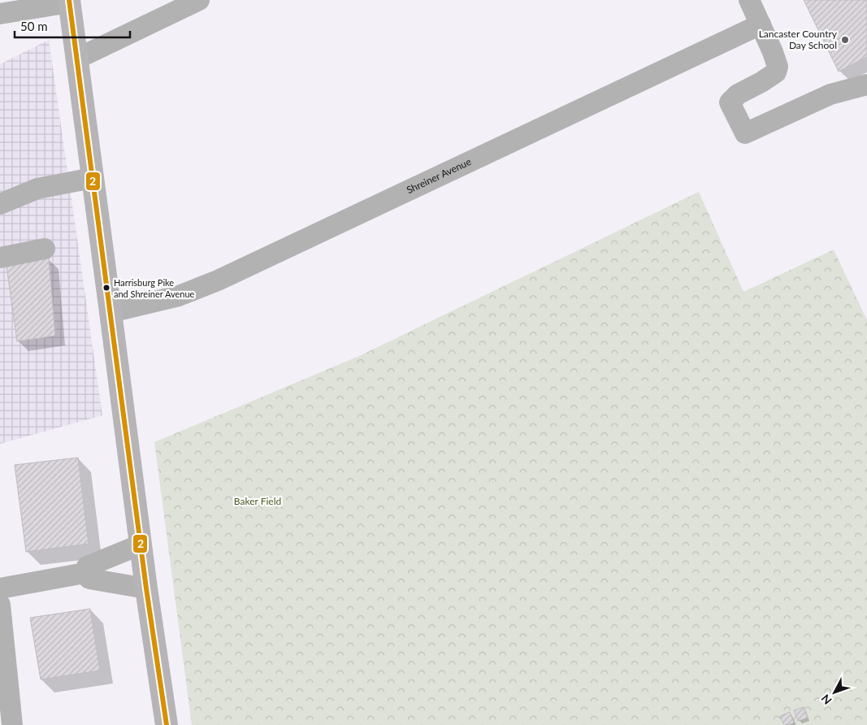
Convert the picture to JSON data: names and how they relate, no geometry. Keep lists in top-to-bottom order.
{
  "streets": {
    "street": ["Shreiner Avenue"]
  },
  "parks": ["Baker Field"],
  "places": ["Lancaster Country Day School", "Harrisburg Pike and Shreiner Avenue"],
  "lines": ["transit line 2"],
  "scale_bar": "50 m",
  "north": "bottom left"
}
